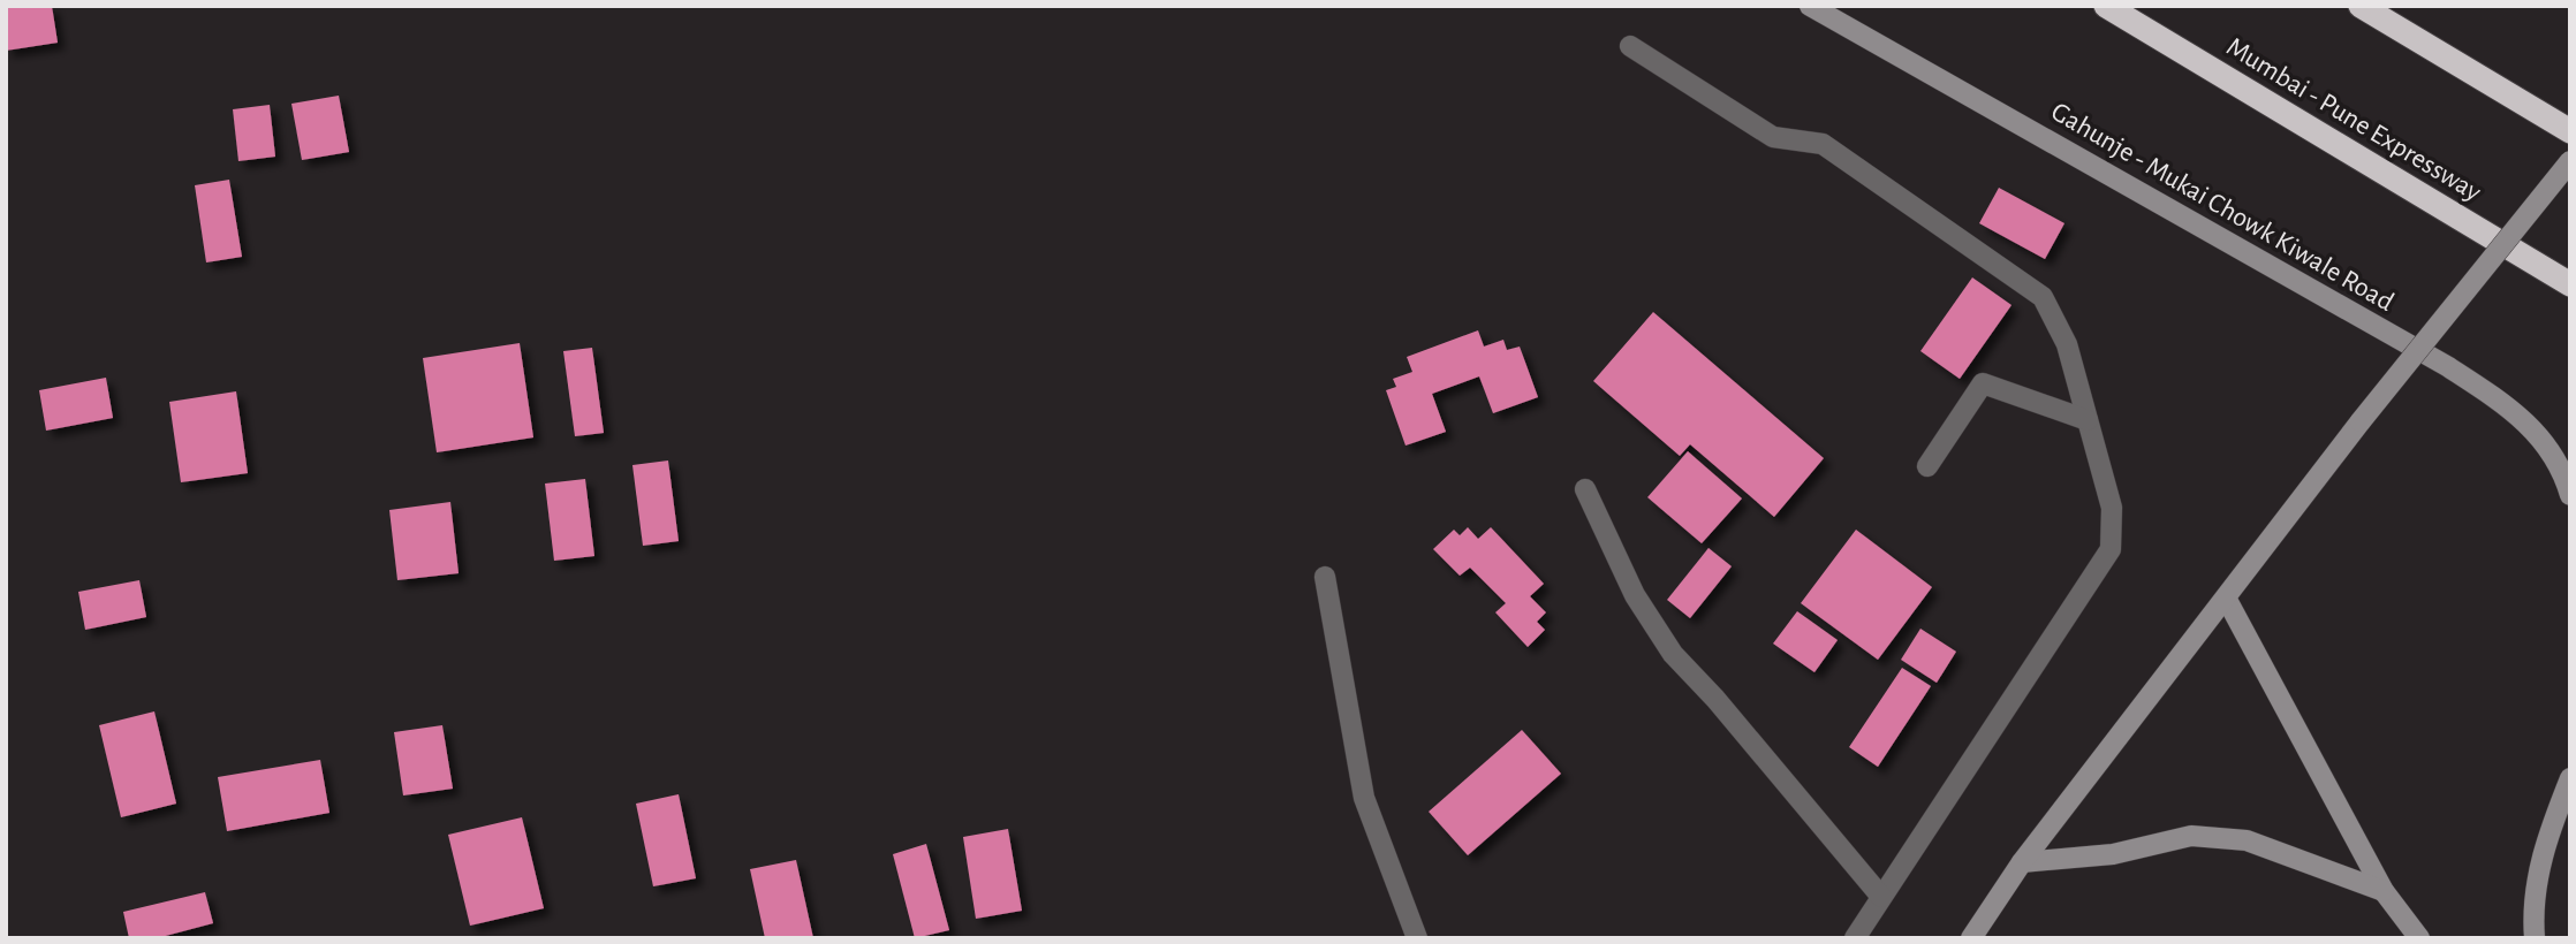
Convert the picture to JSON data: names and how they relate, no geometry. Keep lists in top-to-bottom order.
{
  "streets": {
    "highway": ["Mumbai - Pune Expressway"],
    "street": ["Gahunje - Mukai Chowk Kiwale Road"]
  }
}
